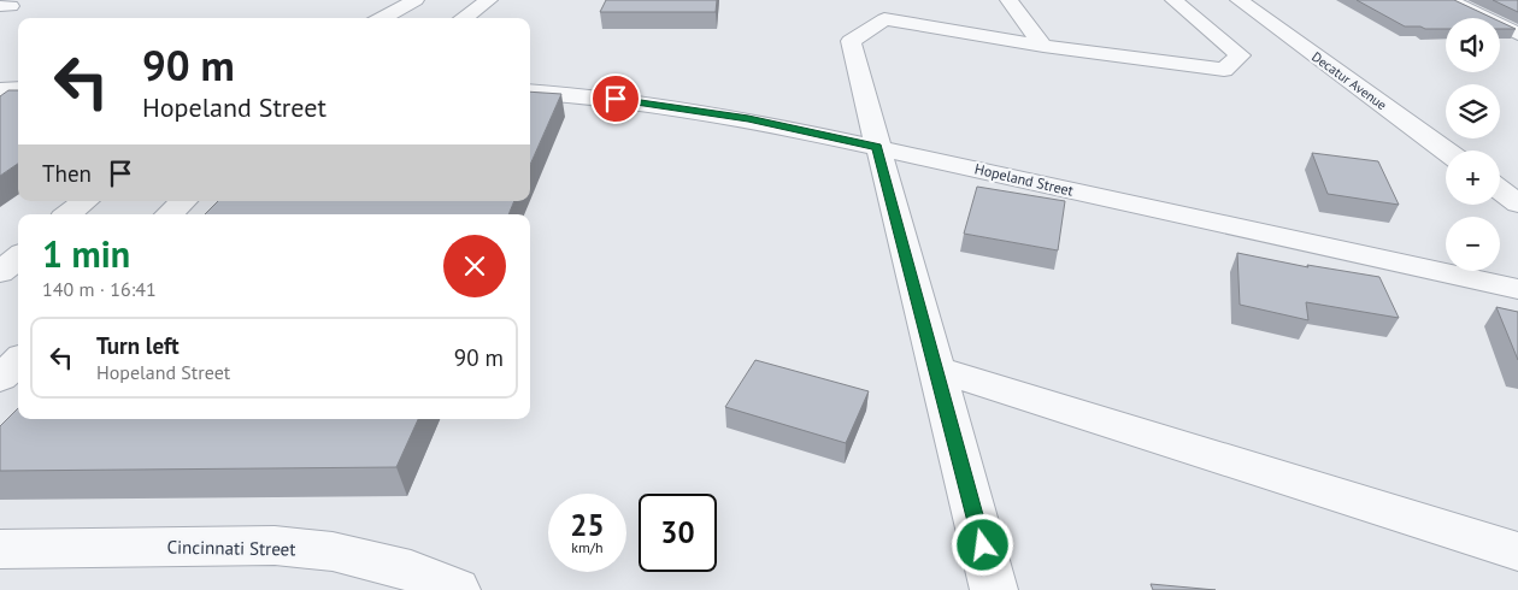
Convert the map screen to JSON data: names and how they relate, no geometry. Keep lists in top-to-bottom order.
{
  "streets": {
    "street": ["Decatur Avenue", "Hopeland Street", "Cincinnati Street"]
  },
  "page": {
    "map_buttons": ["+", "−"],
    "turn": ["90 m", "Hopeland Street"],
    "then": "Then",
    "heading": ["1 min", "140 m · 16:41"],
    "list": [
      {
        "name": "Turn left",
        "note": "Hopeland Street",
        "value": "90 m"
      }
    ],
    "speed": "25 km/h",
    "limit": "30"
  }
}
